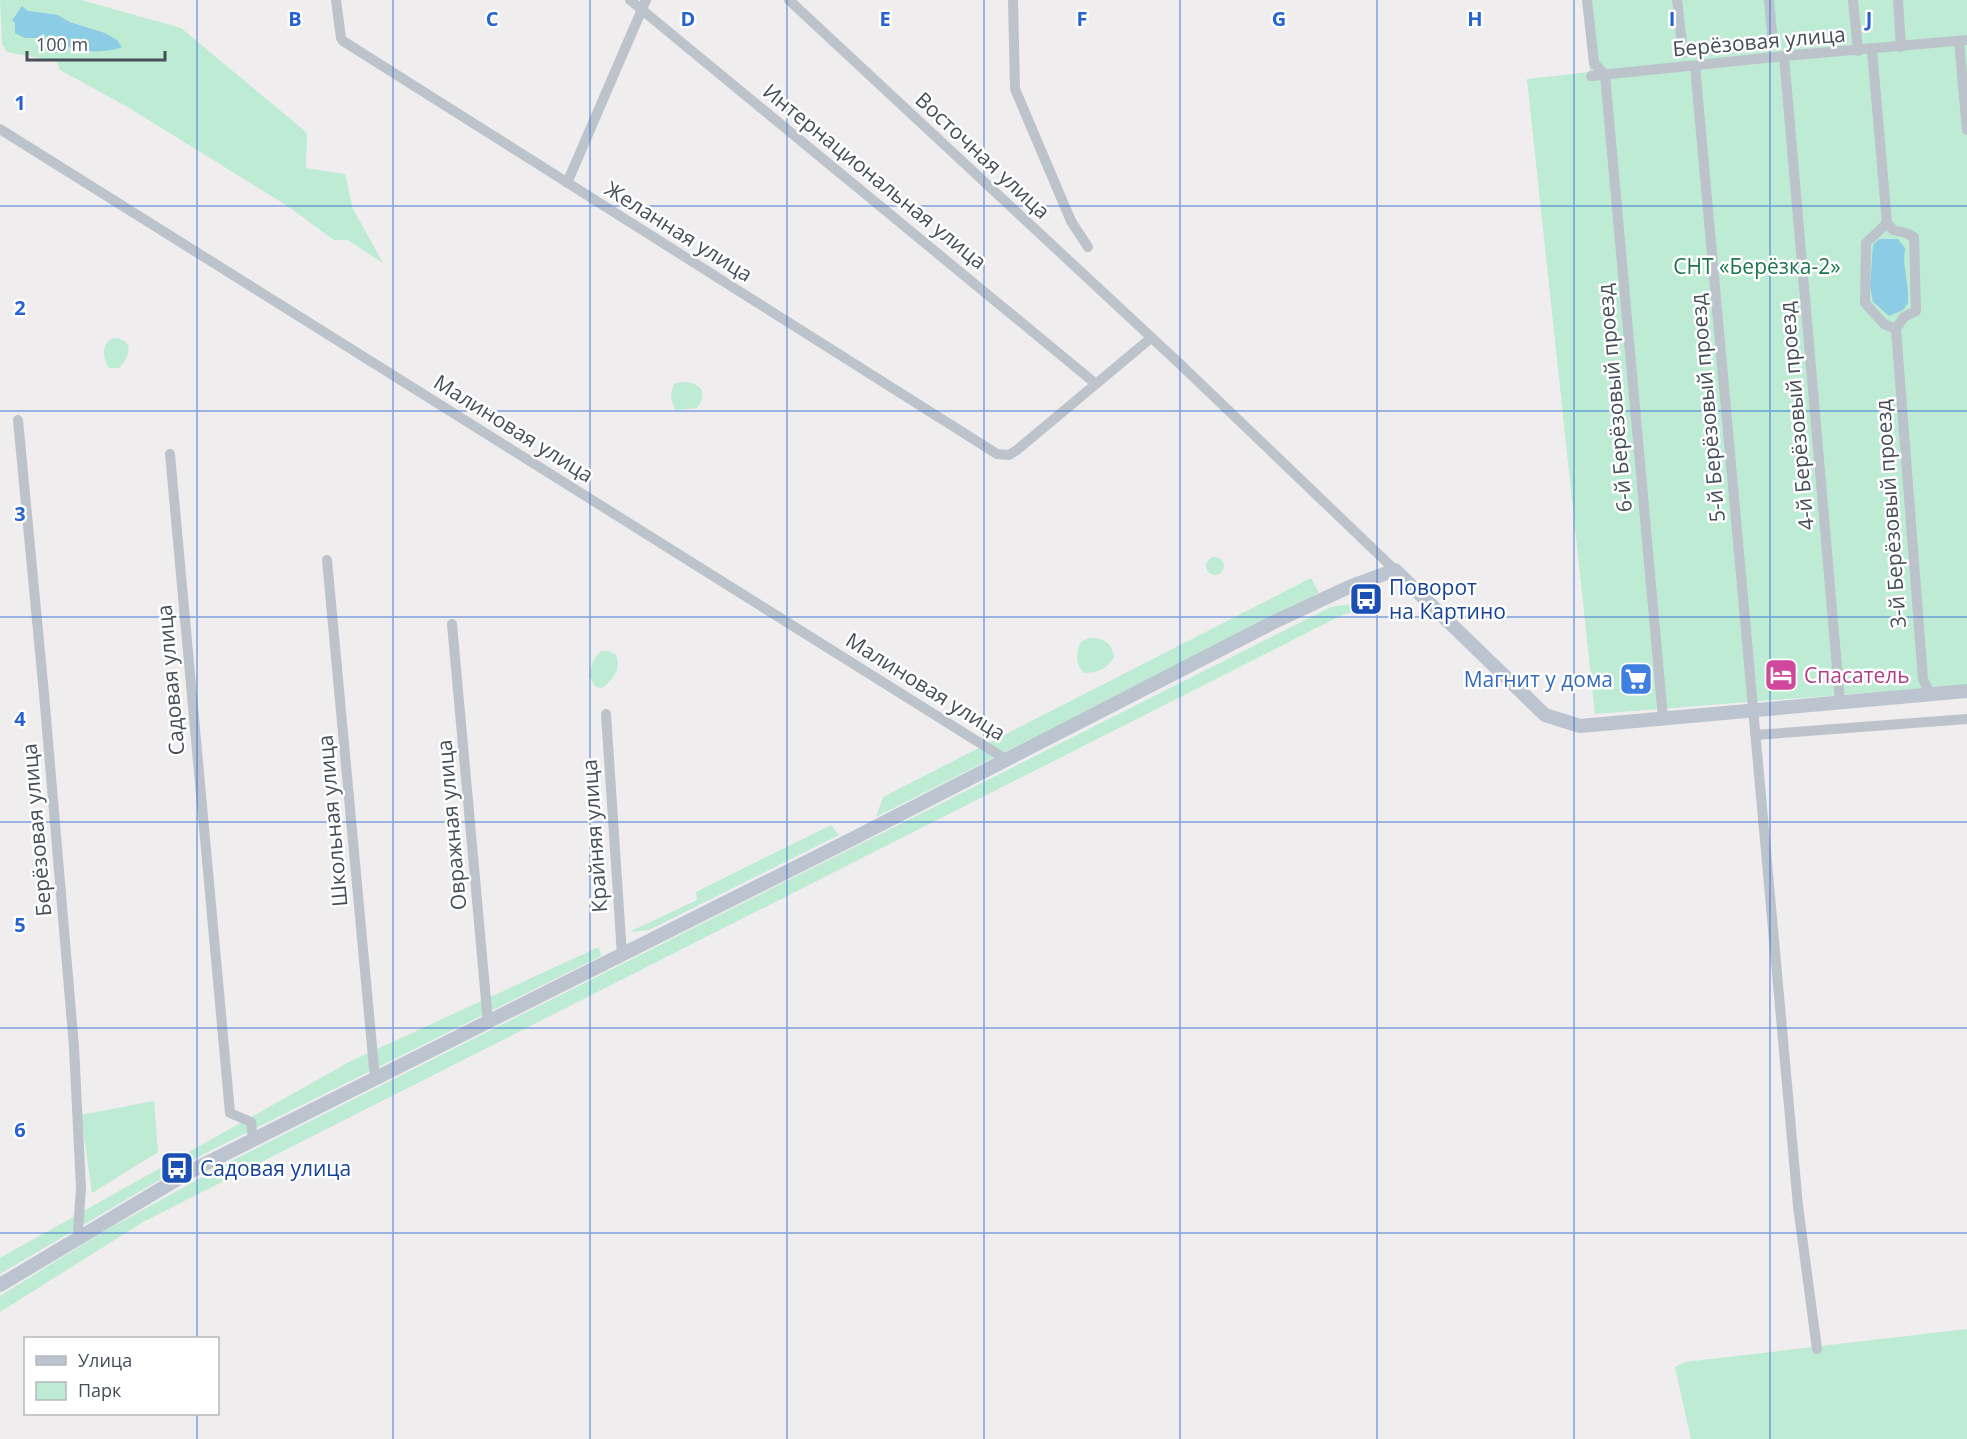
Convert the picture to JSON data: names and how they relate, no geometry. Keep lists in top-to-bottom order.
{
  "streets": {
    "street": [
      "Берёзовая улица",
      "Восточная улица",
      "Интернациональная улица",
      "Желанная улица",
      "6-й Берёзовый проезд",
      "5-й Берёзовый проезд",
      "4-й Берёзовый проезд",
      "Малиновая улица",
      "3-й Берёзовый проезд",
      "Садовая улица",
      "Школьная улица",
      "Овражная улица",
      "Крайняя улица"
    ]
  },
  "crossings": [
    ["Берёзовая улица", "6-й Берёзовый проезд"],
    ["Берёзовая улица", "5-й Берёзовый проезд"],
    ["Берёзовая улица", "4-й Берёзовый проезд"],
    ["Интернациональная улица", "Желанная улица"]
  ],
  "parks": ["СНТ «Берёзка-2»"],
  "places": {
    "bus stop": ["Поворот на Картино", "Садовая улица"],
    "hotel": ["Спасатель"],
    "supermarket": ["Магнит у дома"]
  },
  "legend": ["Улица", "Парк"],
  "scale_bar": "100 m",
  "grid": {
    "columns": [
      "B",
      "C",
      "D",
      "E",
      "F",
      "G",
      "H",
      "I",
      "J"
    ],
    "rows": [
      "1",
      "2",
      "3",
      "4",
      "5",
      "6"
    ]
  }
}
